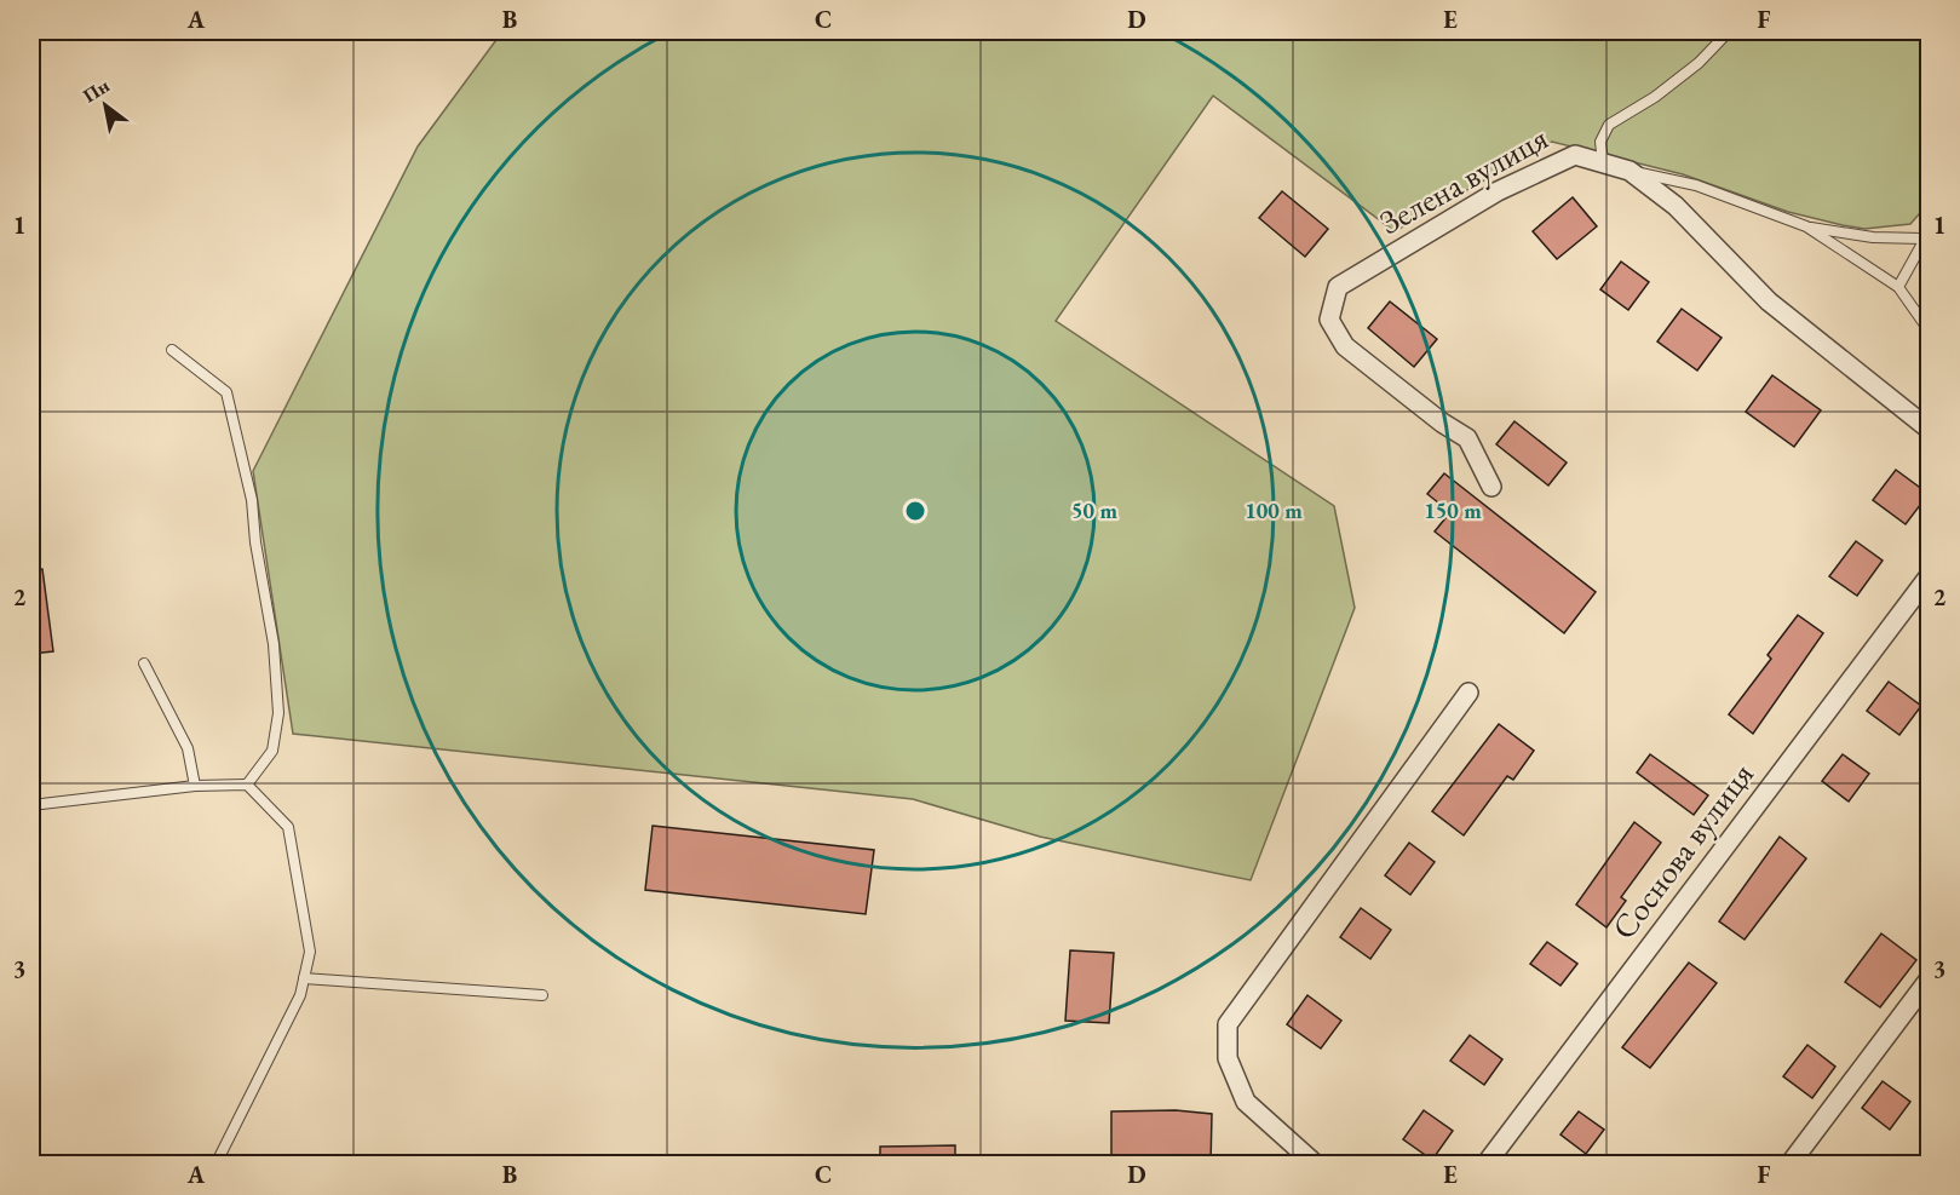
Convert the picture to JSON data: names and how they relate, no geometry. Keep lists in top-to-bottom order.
{
  "streets": {
    "street": ["Зелена вулиця", "Соснова вулиця"]
  },
  "north": "top left",
  "grid": {
    "columns": [
      "A",
      "B",
      "C",
      "D",
      "E",
      "F"
    ],
    "rows": ["1", "2", "3"]
  },
  "rings": ["50 m", "100 m", "150 m"]
}
